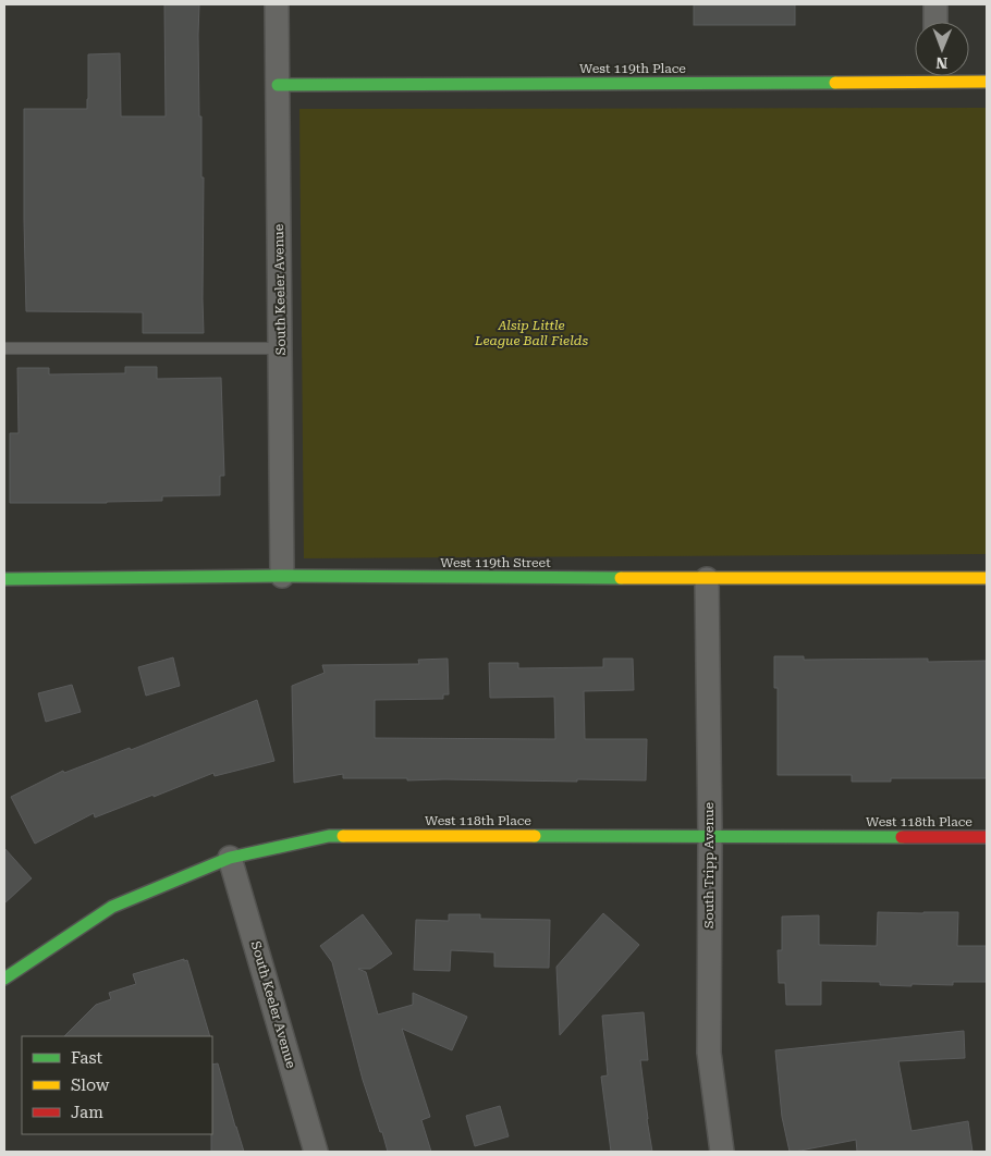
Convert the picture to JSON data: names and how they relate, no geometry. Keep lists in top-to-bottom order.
{
  "streets": {
    "street": [
      "West 119th Place",
      "South Keeler Avenue",
      "West 119th Street",
      "West 118th Place",
      "South Tripp Avenue"
    ]
  },
  "crossings": [
    ["West 119th Place", "South Keeler Avenue"],
    ["South Keeler Avenue", "West 119th Street"],
    ["South Keeler Avenue", "West 118th Place"],
    ["West 119th Street", "South Tripp Avenue"],
    ["West 118th Place", "South Tripp Avenue"]
  ],
  "parks": ["Alsip Little League Ball Fields"],
  "legend": ["Fast", "Slow", "Jam"],
  "north": "bottom"
}
